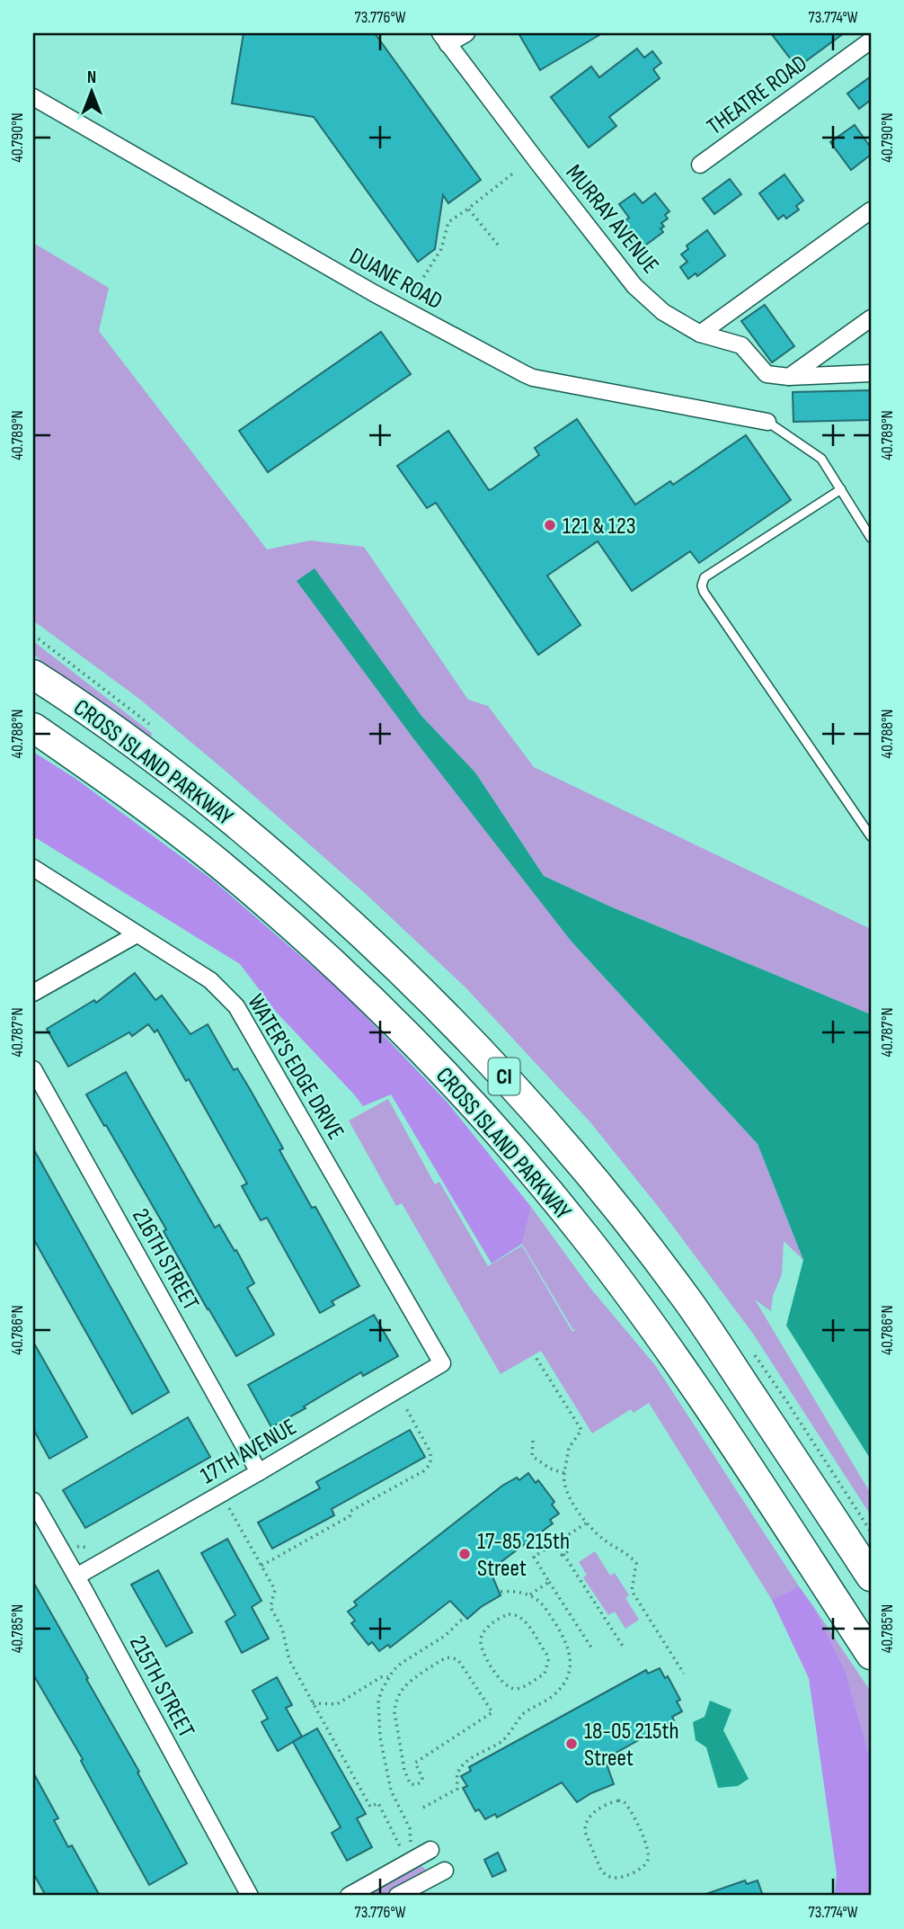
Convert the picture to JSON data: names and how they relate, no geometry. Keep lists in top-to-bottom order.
{
  "streets": {
    "highway": ["CROSS ISLAND PARKWAY", "CI"],
    "street": [
      "THEATRE ROAD",
      "MURRAY AVENUE",
      "DUANE ROAD",
      "WATER'S EDGE DRIVE",
      "216TH STREET",
      "17TH AVENUE",
      "215TH STREET"
    ]
  },
  "crossings": [
    ["WATER'S EDGE DRIVE", "17TH AVENUE"],
    ["216TH STREET", "17TH AVENUE"],
    ["17TH AVENUE", "215TH STREET"]
  ],
  "places": ["121 & 123", "17-85 215th Street", "18-05 215th Street"],
  "north": "top",
  "coordinates": [
    "73.776°W",
    "73.774°W",
    "40.790°N",
    "40.789°N",
    "40.788°N",
    "40.787°N",
    "40.786°N",
    "40.785°N"
  ]
}
